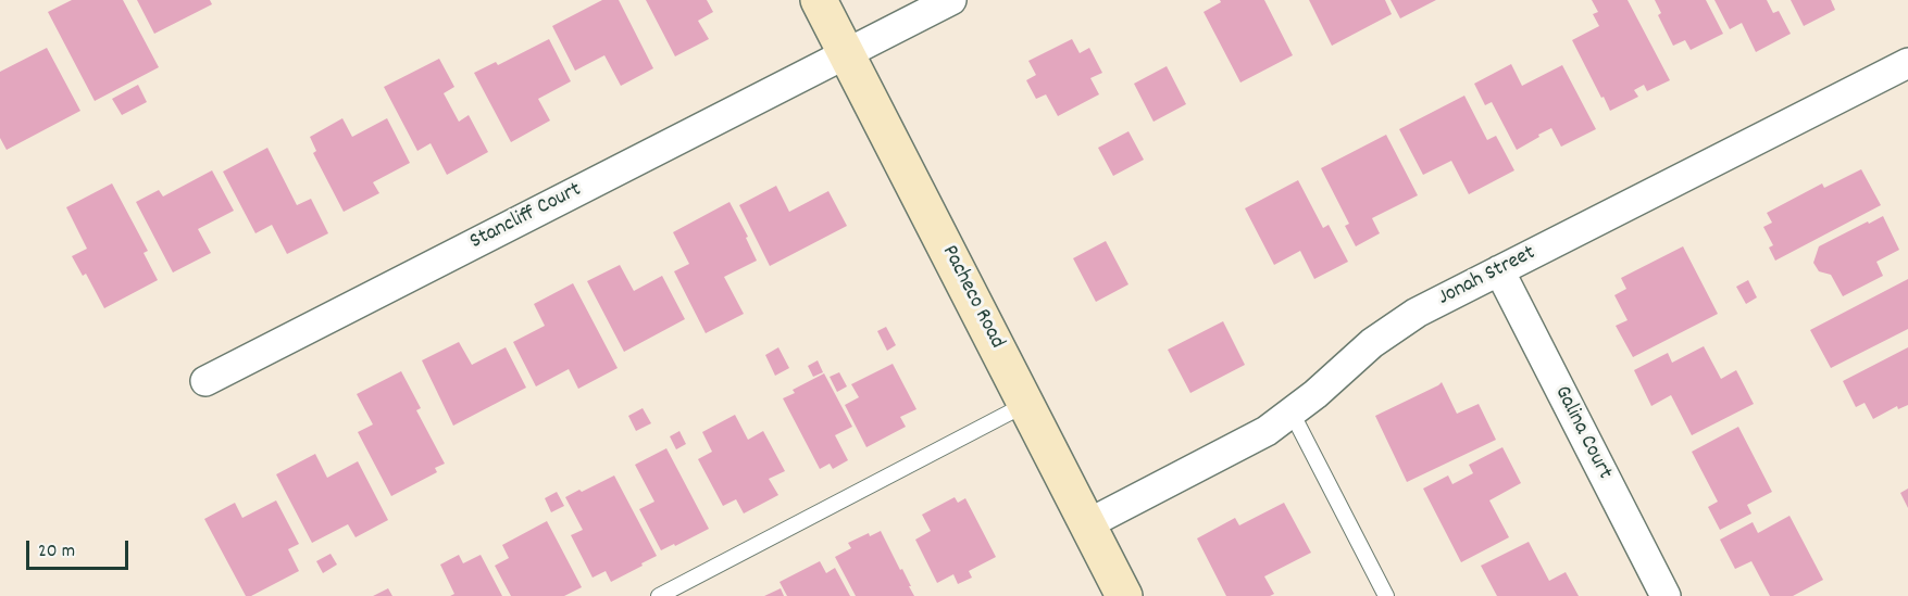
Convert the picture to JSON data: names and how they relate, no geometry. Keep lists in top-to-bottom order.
{
  "streets": {
    "street": [
      "Stancliff Court",
      "Jonah Street",
      "Pacheco Road",
      "Galina Court"
    ]
  },
  "crossings": [
    ["Stancliff Court", "Pacheco Road"],
    ["Jonah Street", "Pacheco Road"],
    ["Jonah Street", "Galina Court"]
  ],
  "scale_bar": "20 m"
}
